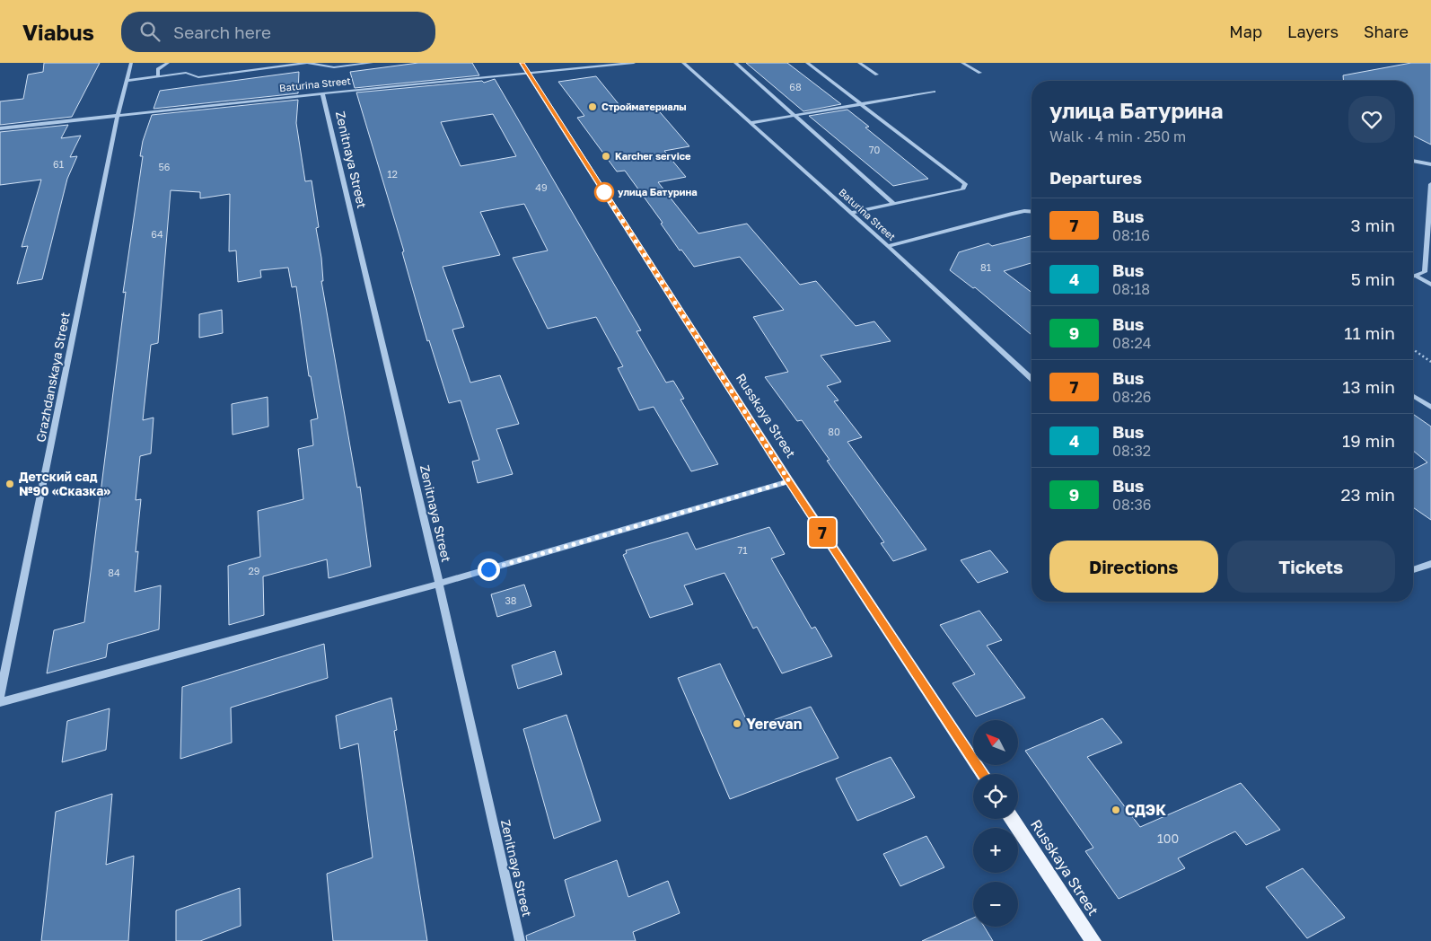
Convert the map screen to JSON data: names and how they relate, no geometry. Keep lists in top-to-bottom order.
{
  "streets": {
    "main road": ["Russkaya Street"],
    "street": ["Baturina Street", "Zenitnaya Street", "Grazhdanskaya Street"]
  },
  "crossings": [
    ["Baturina Street", "Zenitnaya Street"],
    ["Baturina Street", "Grazhdanskaya Street"],
    ["Baturina Street", "Russkaya Street"]
  ],
  "places": [
    "Стройматериалы",
    "Karcher service",
    "улица Батурина",
    "Детский сад №90 «Сказка»",
    "Yerevan",
    "СДЭК"
  ],
  "lines": ["bus line 7"],
  "house_numbers": [
    "68",
    "70",
    "61",
    "56",
    "12",
    "49",
    "64",
    "81",
    "80",
    "71",
    "29",
    "84",
    "38",
    "100"
  ],
  "north": "top left",
  "page": {
    "header": "Viabus",
    "search": "Search here",
    "nav": ["Map", "Layers", "Share"],
    "on_map": "7",
    "heading": [
      ["улица Батурина", "Walk · 4 min · 250 m"],
      "Departures"
    ],
    "list": [
      {
        "mark": "7",
        "name": "Bus",
        "note": "08:16",
        "value": "3 min"
      },
      {
        "mark": "4",
        "name": "Bus",
        "note": "08:18",
        "value": "5 min"
      },
      {
        "mark": "9",
        "name": "Bus",
        "note": "08:24",
        "value": "11 min"
      },
      {
        "mark": "7",
        "name": "Bus",
        "note": "08:26",
        "value": "13 min"
      },
      {
        "mark": "4",
        "name": "Bus",
        "note": "08:32",
        "value": "19 min"
      },
      {
        "mark": "9",
        "name": "Bus",
        "note": "08:36",
        "value": "23 min"
      }
    ],
    "buttons": ["Directions", "Tickets"],
    "map_buttons": ["+", "−"]
  }
}
